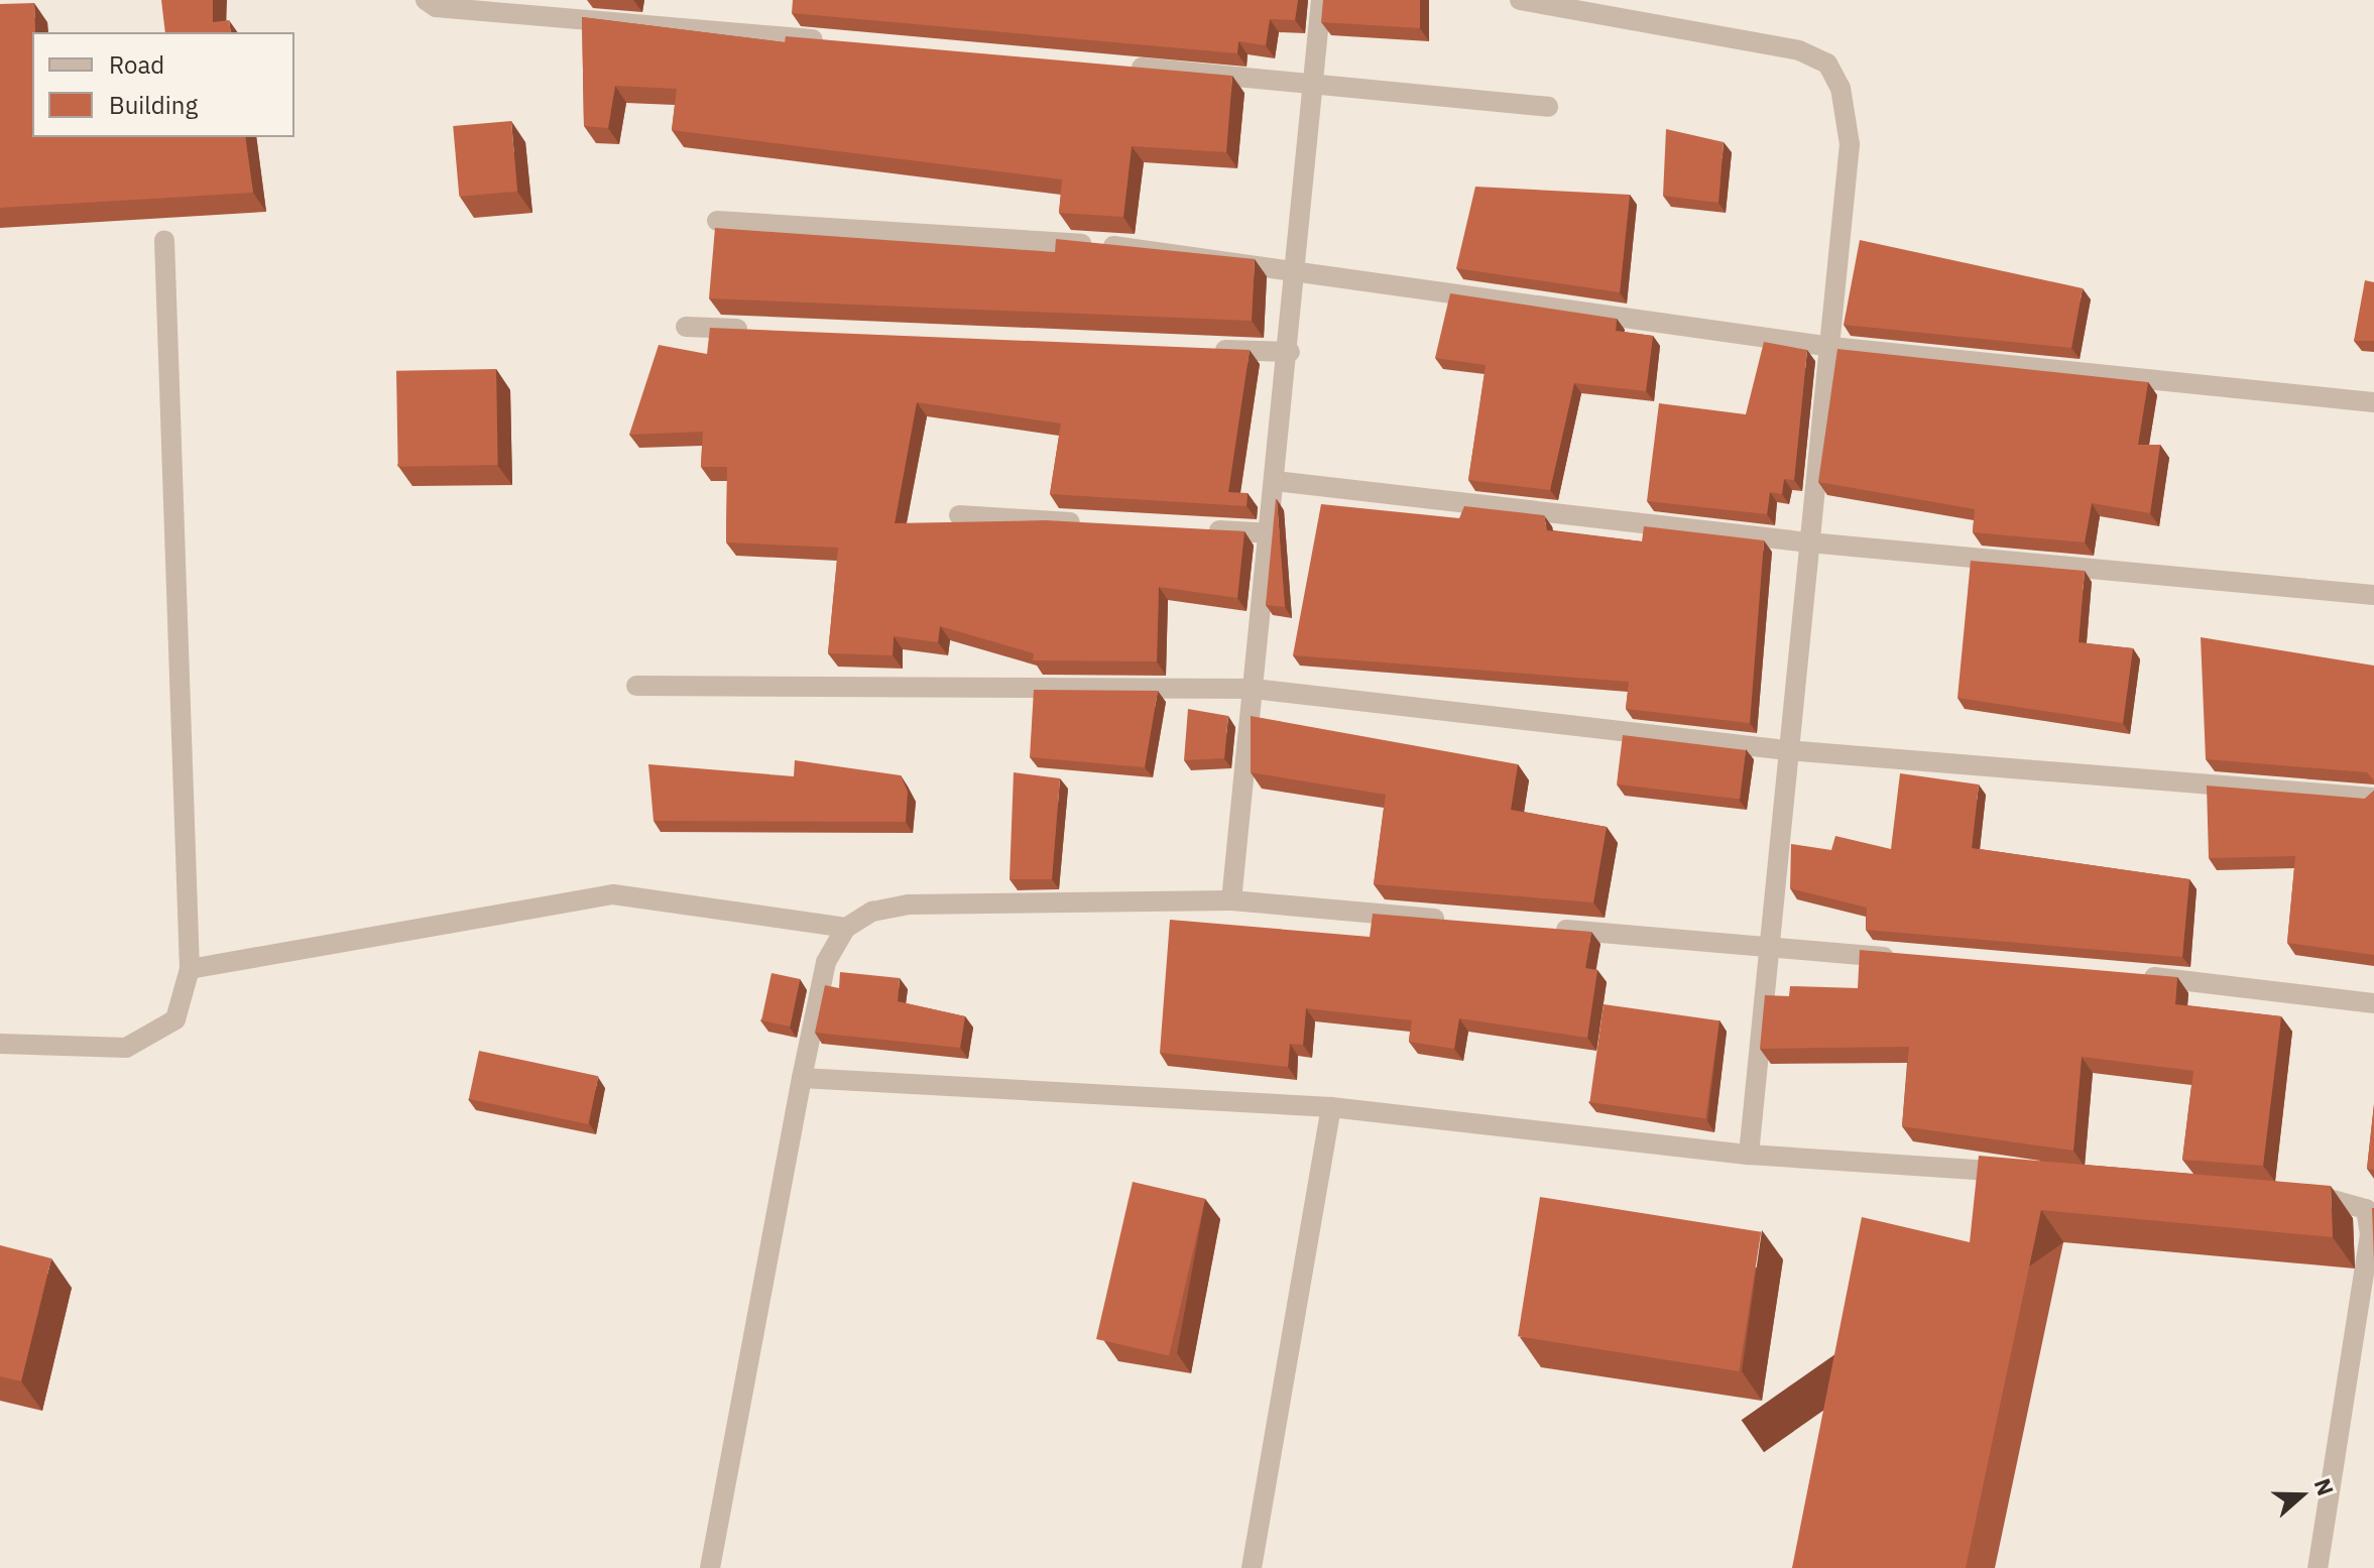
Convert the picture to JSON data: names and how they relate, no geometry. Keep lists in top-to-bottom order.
{
  "legend": ["Road", "Building"],
  "north": "right"
}
